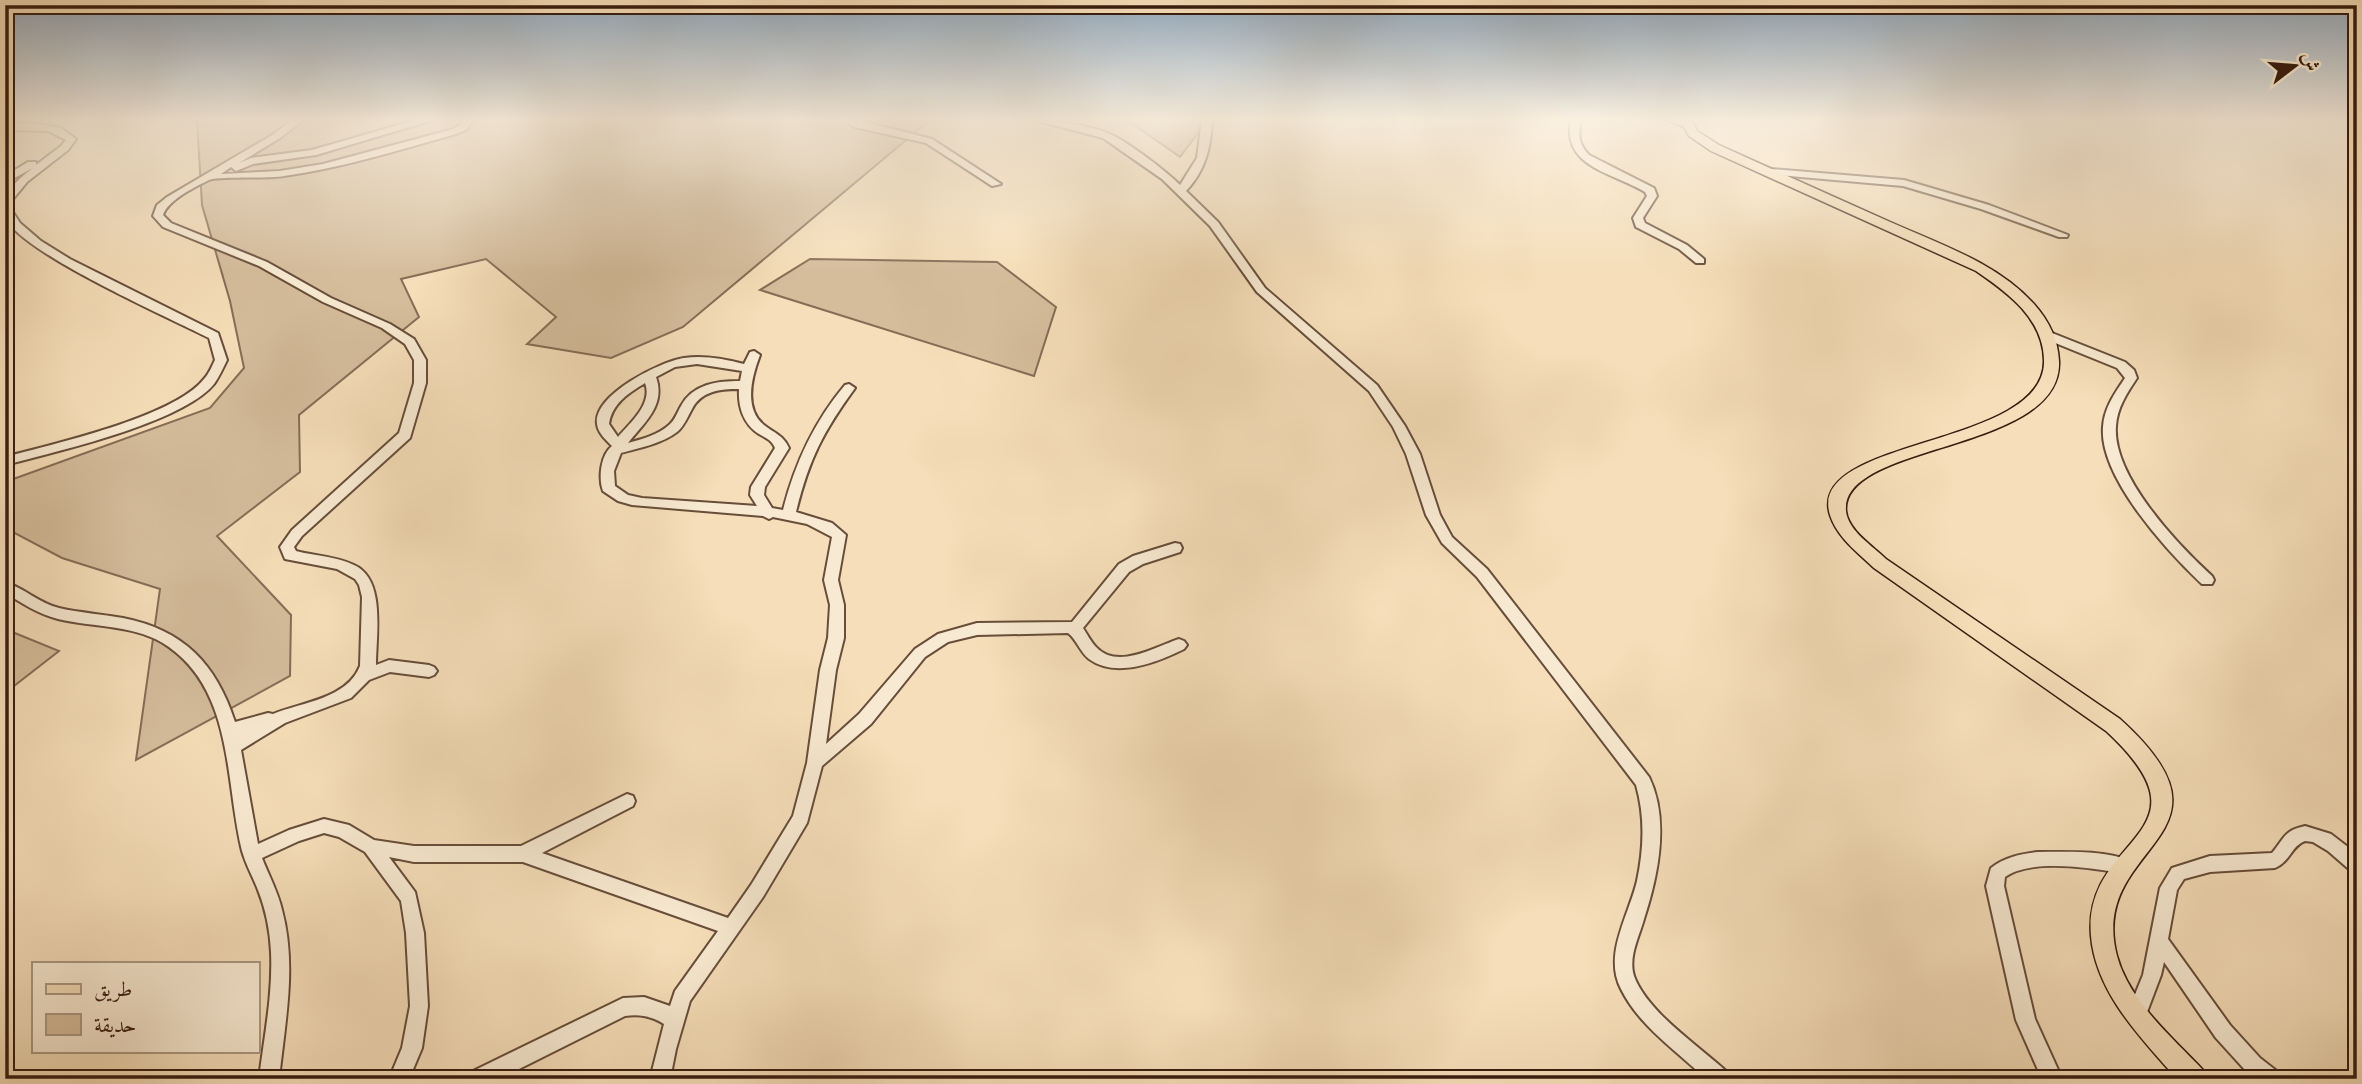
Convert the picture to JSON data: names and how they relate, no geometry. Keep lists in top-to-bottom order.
{
  "legend": ["طريق", "حديقة"],
  "north": "right"
}
